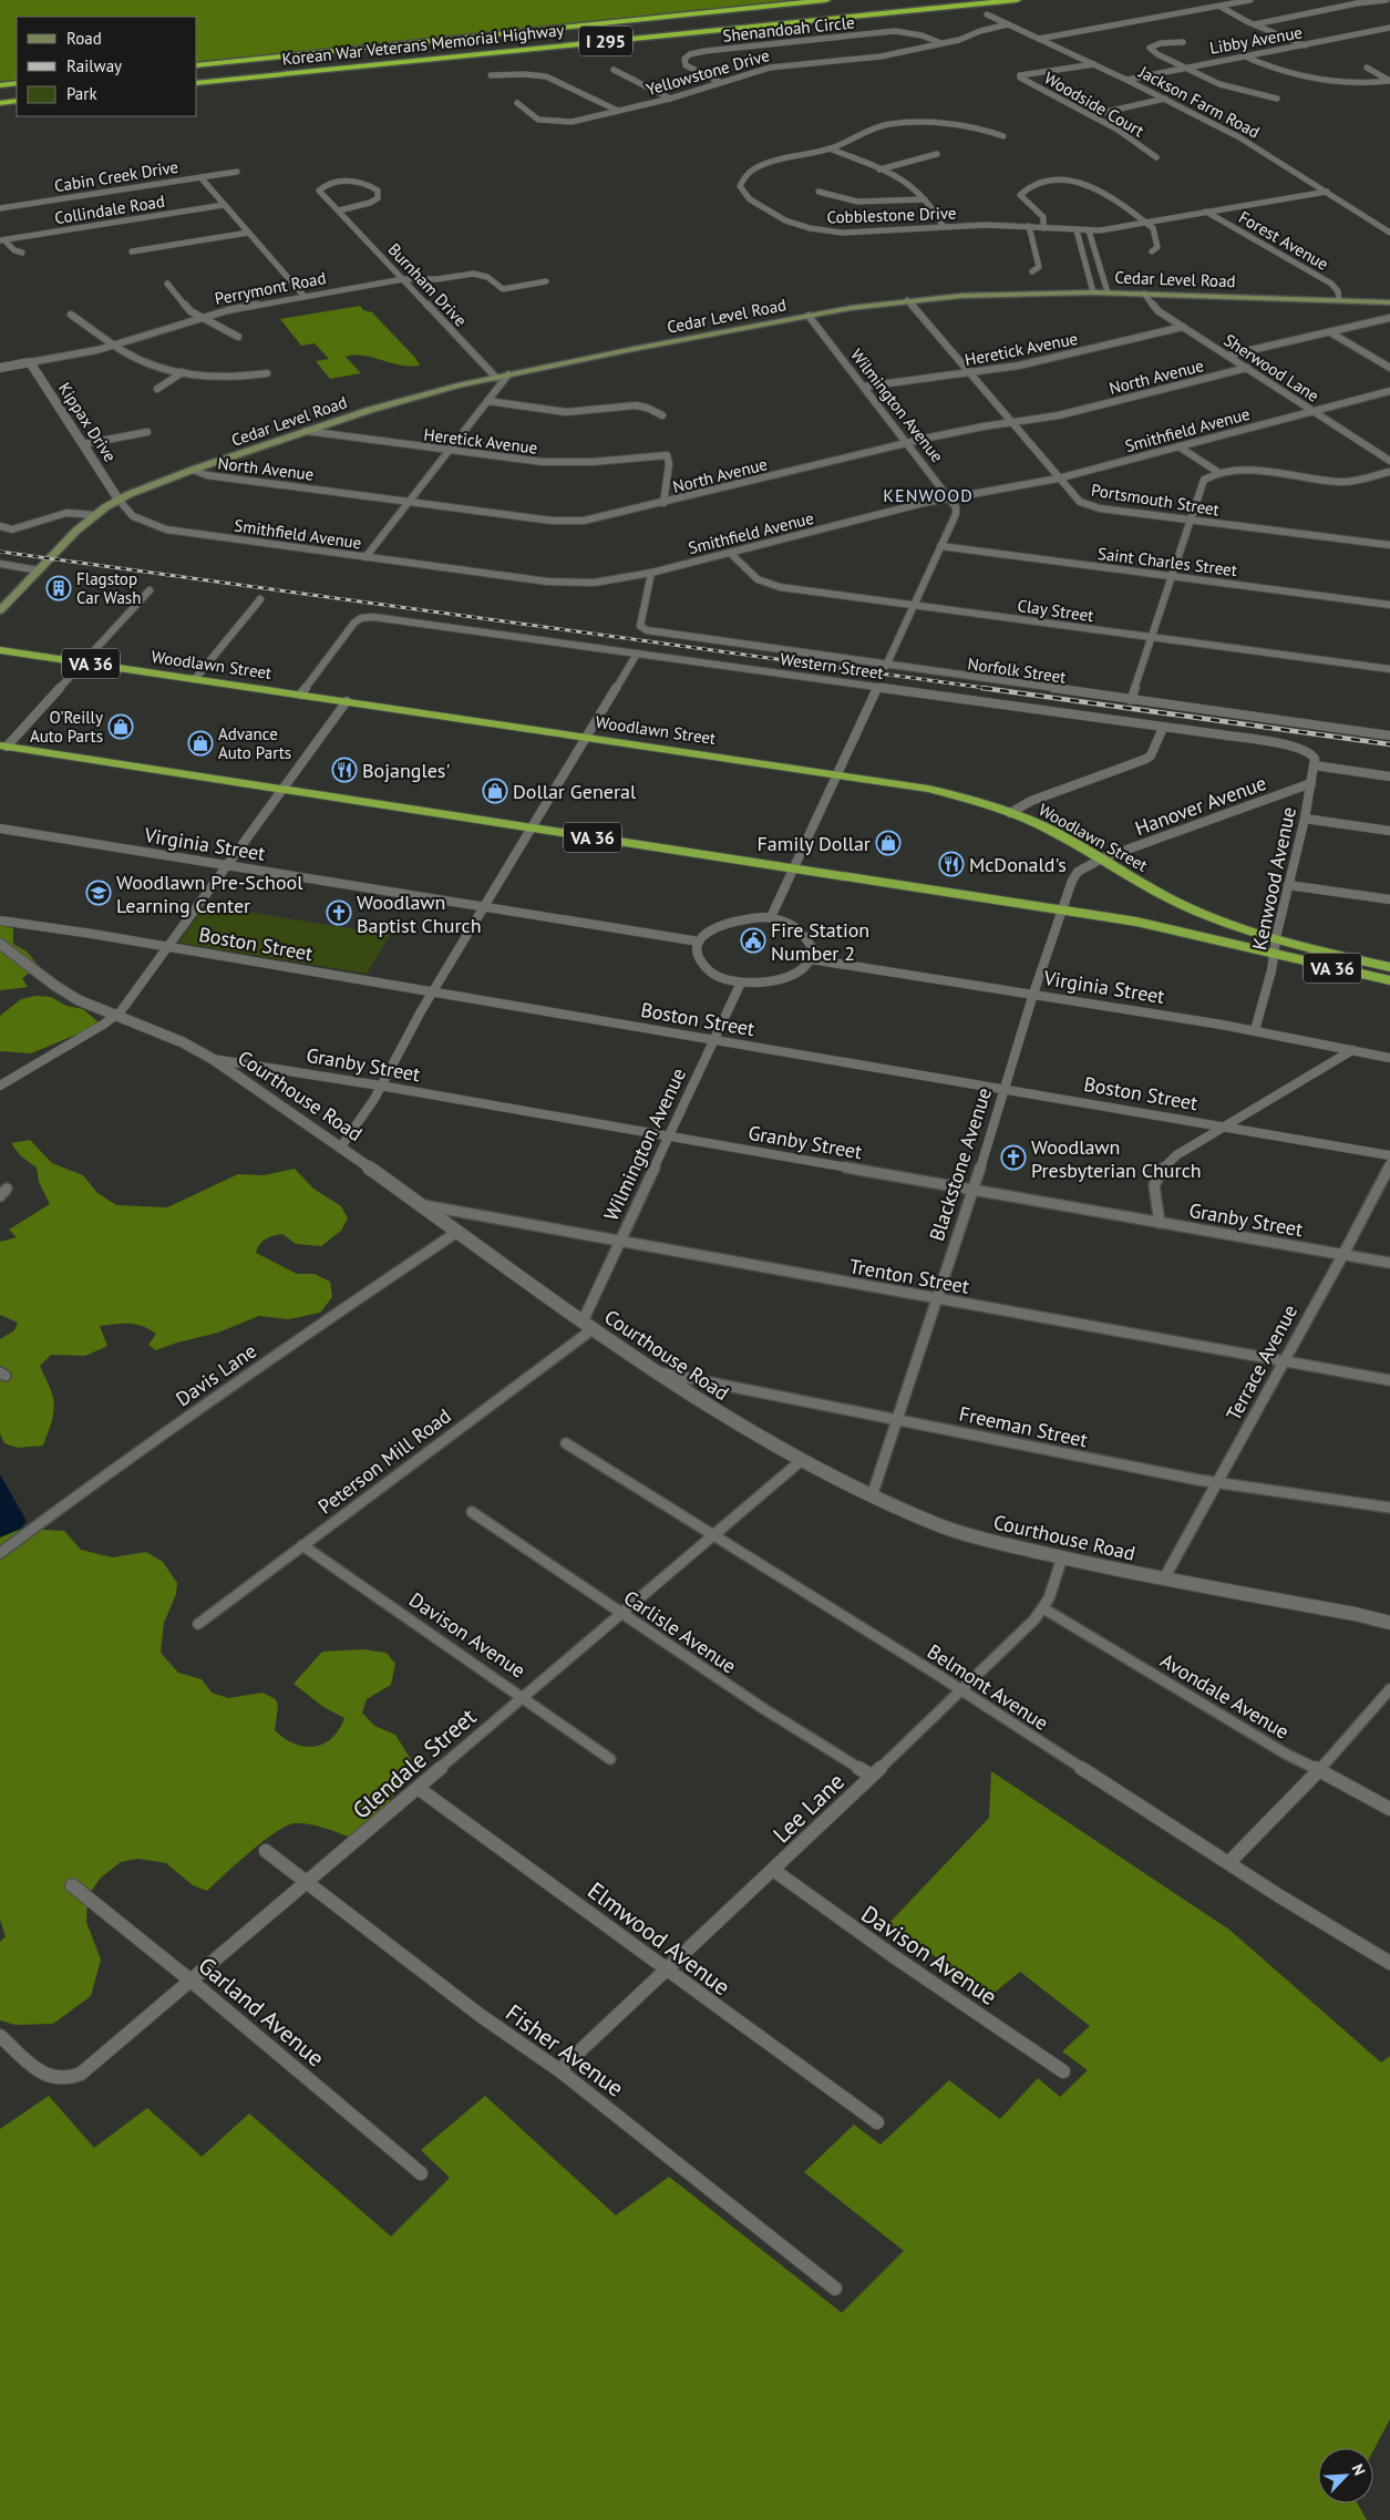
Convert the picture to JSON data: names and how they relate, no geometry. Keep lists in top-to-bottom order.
{
  "streets": {
    "highway": [
      "I 295",
      "Korean War Veterans Memorial Highway",
      "VA 36",
      "Woodlawn Street"
    ],
    "main road": ["Cedar Level Road"],
    "street": [
      "Shenandoah Circle",
      "Libby Avenue",
      "Yellowstone Drive",
      "Jackson Farm Road",
      "Woodside Court",
      "Cabin Creek Drive",
      "Collindale Road",
      "Cobblestone Drive",
      "Forest Avenue",
      "Burnham Drive",
      "Perrymont Road",
      "Heretick Avenue",
      "Sherwood Lane",
      "North Avenue",
      "Wilmington Avenue",
      "Kippax Drive",
      "Smithfield Avenue",
      "Portsmouth Street",
      "Saint Charles Street",
      "Clay Street",
      "Western Street",
      "Norfolk Street",
      "Hanover Avenue",
      "Virginia Street",
      "Kenwood Avenue",
      "Boston Street",
      "Granby Street",
      "Courthouse Road",
      "Blackstone Avenue",
      "Trenton Street",
      "Terrace Avenue",
      "Davis Lane",
      "Freeman Street",
      "Peterson Mill Road",
      "Carlisle Avenue",
      "Davison Avenue",
      "Belmont Avenue",
      "Avondale Avenue",
      "Glendale Street",
      "Lee Lane",
      "Elmwood Avenue",
      "Garland Avenue",
      "Fisher Avenue"
    ]
  },
  "crossings": [
    ["Shenandoah Circle", "Yellowstone Drive"],
    ["Libby Avenue", "Jackson Farm Road"],
    ["Yellowstone Drive", "Jackson Farm Road"],
    ["Jackson Farm Road", "Woodside Court"],
    ["Jackson Farm Road", "Cobblestone Drive"],
    ["Cobblestone Drive", "Forest Avenue"],
    ["Forest Avenue", "Cedar Level Road"],
    ["Cedar Level Road", "Burnham Drive"],
    ["Cedar Level Road", "Heretick Avenue"],
    ["Cedar Level Road", "Sherwood Lane"],
    ["Cedar Level Road", "North Avenue"],
    ["Cedar Level Road", "Wilmington Avenue"],
    ["Cedar Level Road", "Kippax Drive"],
    ["Cedar Level Road", "Smithfield Avenue"],
    ["Cedar Level Road", "Portsmouth Street"],
    ["Burnham Drive", "Perrymont Road"],
    ["Perrymont Road", "Kippax Drive"],
    ["Heretick Avenue", "Sherwood Lane"],
    ["Heretick Avenue", "North Avenue"],
    ["Heretick Avenue", "Wilmington Avenue"],
    ["Heretick Avenue", "Portsmouth Street"],
    ["Sherwood Lane", "North Avenue"],
    ["Sherwood Lane", "Smithfield Avenue"],
    ["North Avenue", "Wilmington Avenue"],
    ["North Avenue", "Portsmouth Street"],
    ["Wilmington Avenue", "Smithfield Avenue"],
    ["Wilmington Avenue", "Virginia Street"],
    ["Wilmington Avenue", "Boston Street"],
    ["Wilmington Avenue", "Granby Street"],
    ["Wilmington Avenue", "Courthouse Road"],
    ["Wilmington Avenue", "Trenton Street"],
    ["Wilmington Avenue", "Peterson Mill Road"],
    ["Kippax Drive", "Smithfield Avenue"],
    ["Smithfield Avenue", "Portsmouth Street"],
    ["Smithfield Avenue", "Clay Street"],
    ["Smithfield Avenue", "Norfolk Street"],
    ["VA 36", "Woodlawn Street"],
    ["VA 36", "Kenwood Avenue"],
    ["VA 36", "Blackstone Avenue"],
    ["Woodlawn Street", "Hanover Avenue"],
    ["Woodlawn Street", "Kenwood Avenue"],
    ["Woodlawn Street", "Blackstone Avenue"],
    ["Western Street", "Kenwood Avenue"],
    ["Hanover Avenue", "Kenwood Avenue"],
    ["Hanover Avenue", "Blackstone Avenue"],
    ["Virginia Street", "Kenwood Avenue"],
    ["Virginia Street", "Blackstone Avenue"],
    ["Boston Street", "Blackstone Avenue"],
    ["Granby Street", "Courthouse Road"],
    ["Granby Street", "Blackstone Avenue"],
    ["Granby Street", "Terrace Avenue"],
    ["Courthouse Road", "Blackstone Avenue"],
    ["Courthouse Road", "Trenton Street"],
    ["Courthouse Road", "Terrace Avenue"],
    ["Courthouse Road", "Davis Lane"],
    ["Courthouse Road", "Freeman Street"],
    ["Courthouse Road", "Peterson Mill Road"],
    ["Courthouse Road", "Glendale Street"],
    ["Courthouse Road", "Lee Lane"],
    ["Blackstone Avenue", "Trenton Street"],
    ["Blackstone Avenue", "Freeman Street"],
    ["Trenton Street", "Terrace Avenue"],
    ["Terrace Avenue", "Freeman Street"],
    ["Peterson Mill Road", "Davison Avenue"],
    ["Carlisle Avenue", "Glendale Street"],
    ["Carlisle Avenue", "Lee Lane"],
    ["Davison Avenue", "Glendale Street"],
    ["Davison Avenue", "Lee Lane"],
    ["Belmont Avenue", "Glendale Street"],
    ["Belmont Avenue", "Lee Lane"],
    ["Avondale Avenue", "Lee Lane"],
    ["Glendale Street", "Elmwood Avenue"],
    ["Glendale Street", "Garland Avenue"],
    ["Glendale Street", "Fisher Avenue"],
    ["Lee Lane", "Elmwood Avenue"],
    ["Lee Lane", "Fisher Avenue"]
  ],
  "districts": ["KENWOOD"],
  "places": {
    "building": ["Flagstop Car Wash"],
    "shop": [
      "O'Reilly Auto Parts",
      "Advance Auto Parts",
      "Dollar General",
      "Family Dollar"
    ],
    "restaurant": ["Bojangles'", "McDonald's"],
    "school or university": ["Woodlawn Pre-School Learning Center"],
    "church": ["Woodlawn Baptist Church", "Woodlawn Presbyterian Church"],
    "public building": ["Fire Station Number 2"]
  },
  "legend": ["Road", "Railway", "Park"],
  "north": "top right"
}
